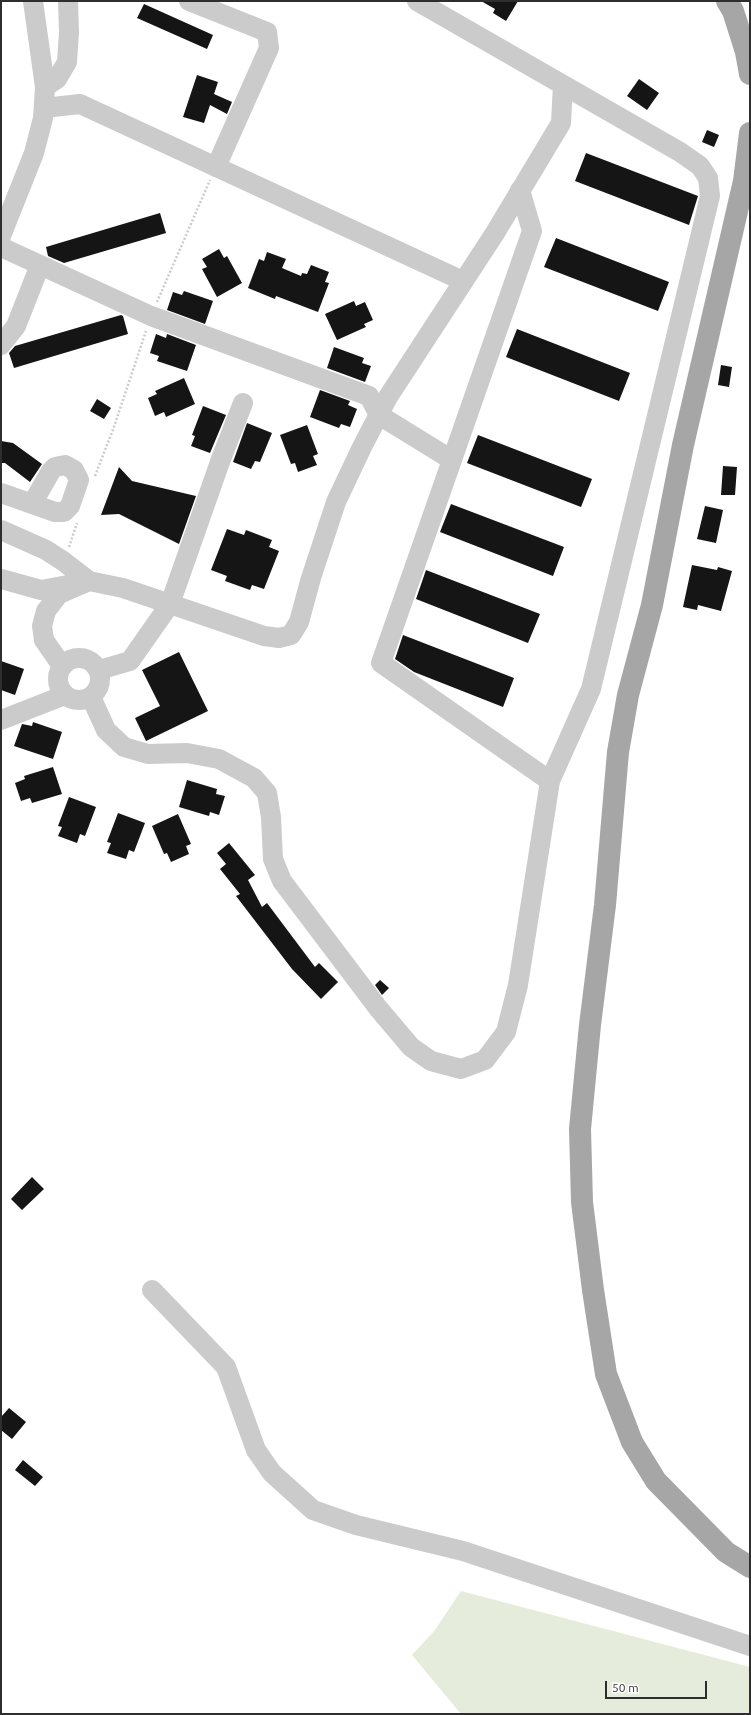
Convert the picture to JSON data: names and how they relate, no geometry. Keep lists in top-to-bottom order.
{
  "scale_bar": "50 m"
}
